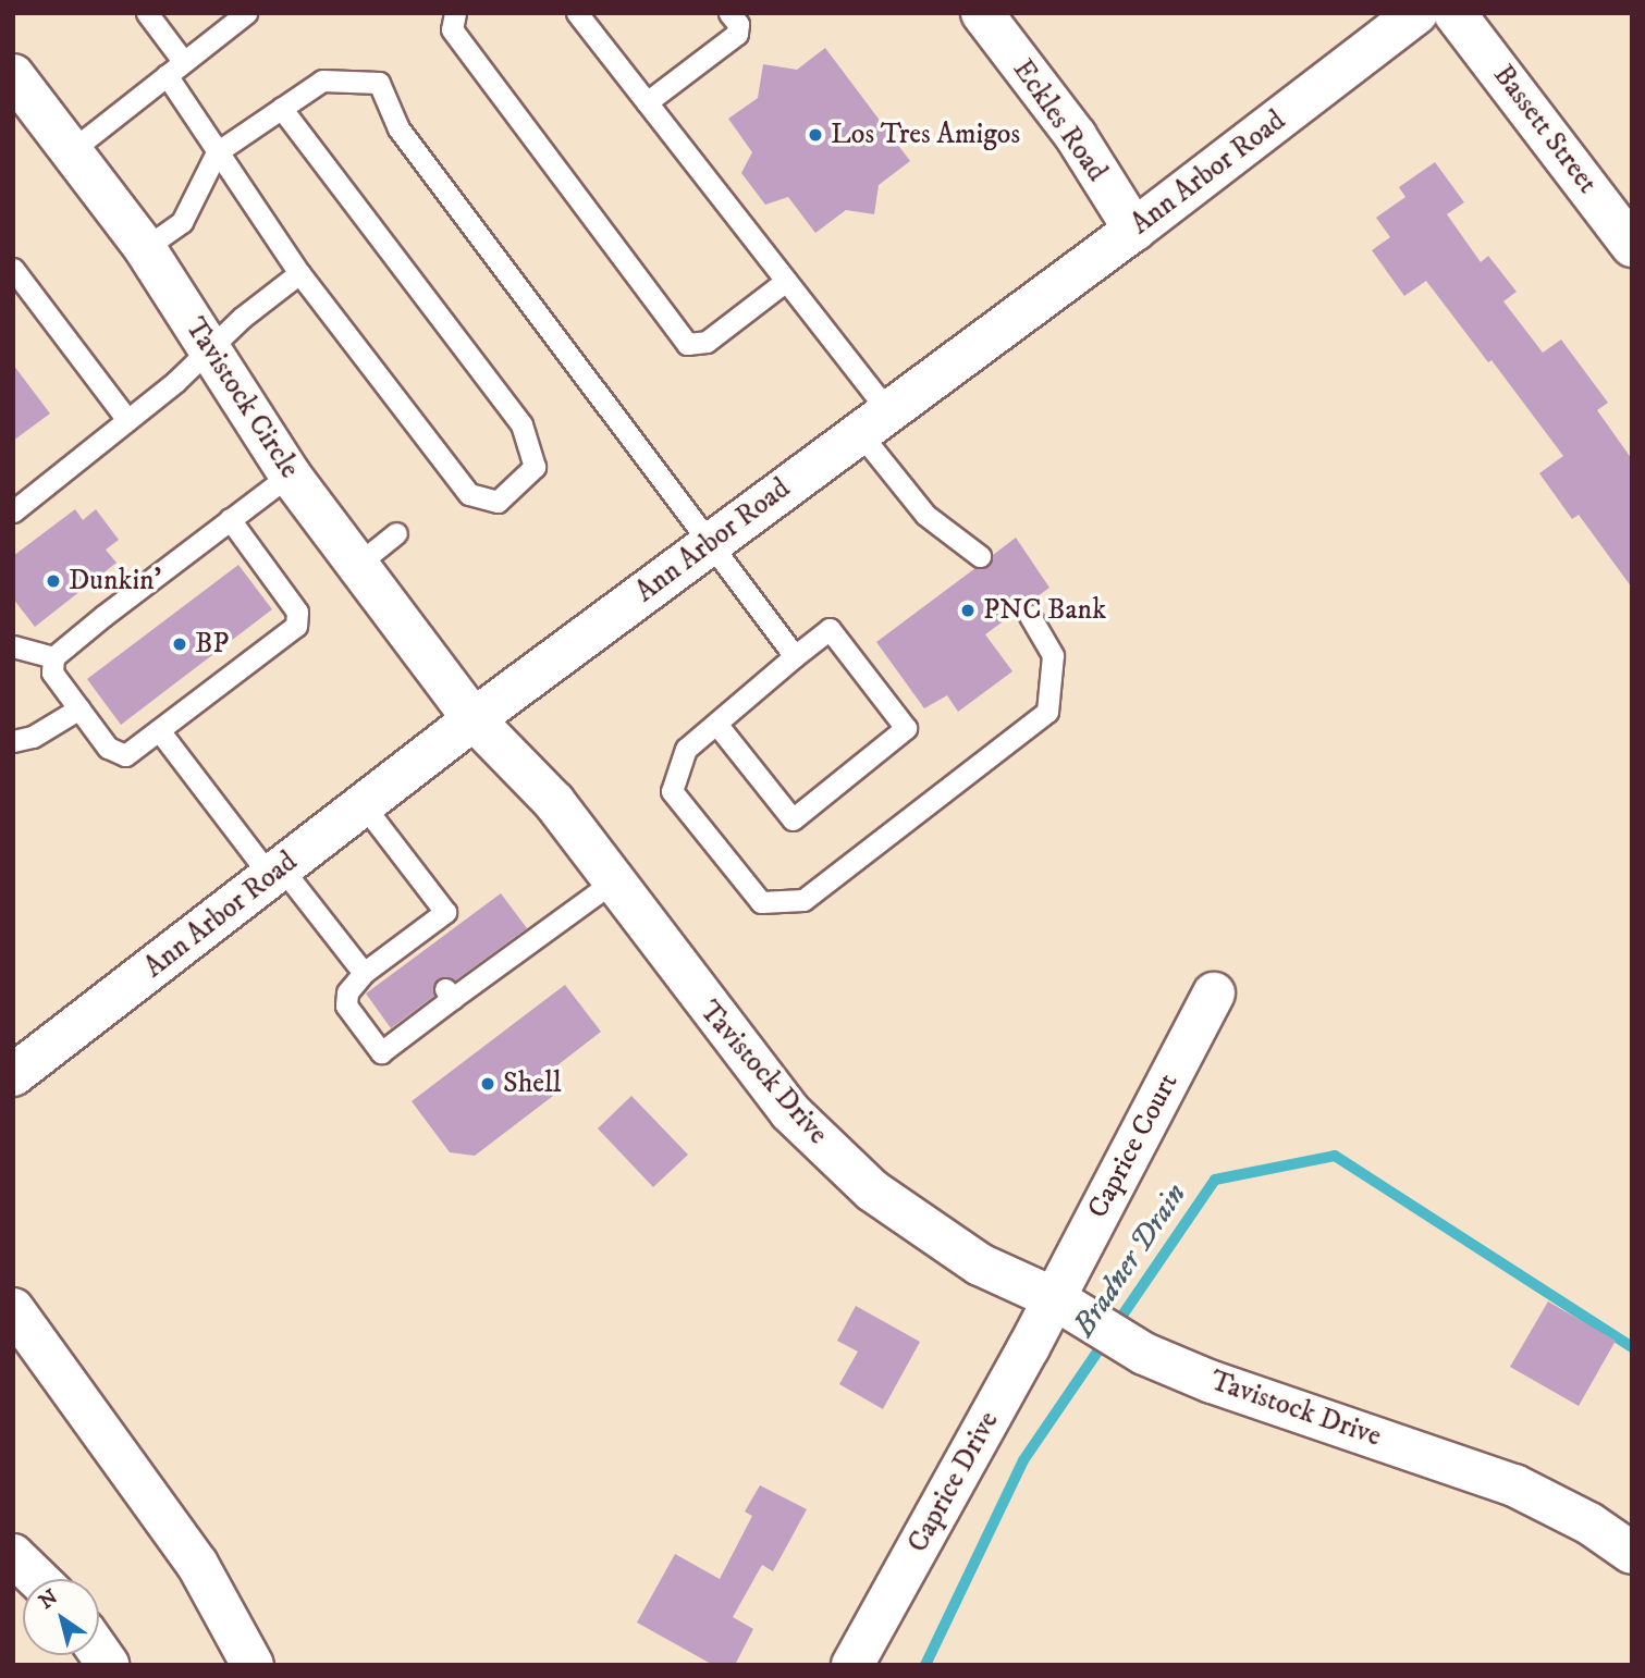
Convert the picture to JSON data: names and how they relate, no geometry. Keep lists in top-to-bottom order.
{
  "streets": {
    "main road": [
      "Eckles Road",
      "Bassett Street",
      "Ann Arbor Road",
      "Tavistock Circle",
      "Tavistock Drive",
      "Caprice Court",
      "Caprice Drive"
    ]
  },
  "crossings": [
    ["Eckles Road", "Ann Arbor Road"],
    ["Ann Arbor Road", "Tavistock Circle"],
    ["Ann Arbor Road", "Tavistock Drive"],
    ["Tavistock Circle", "Tavistock Drive"],
    ["Tavistock Drive", "Caprice Court"],
    ["Tavistock Drive", "Caprice Drive"],
    ["Caprice Court", "Caprice Drive"]
  ],
  "water": ["Bradner Drain"],
  "places": [
    "Los Tres Amigos",
    "Dunkin'",
    "PNC Bank",
    "BP",
    "Shell"
  ],
  "north": "top left"
}
